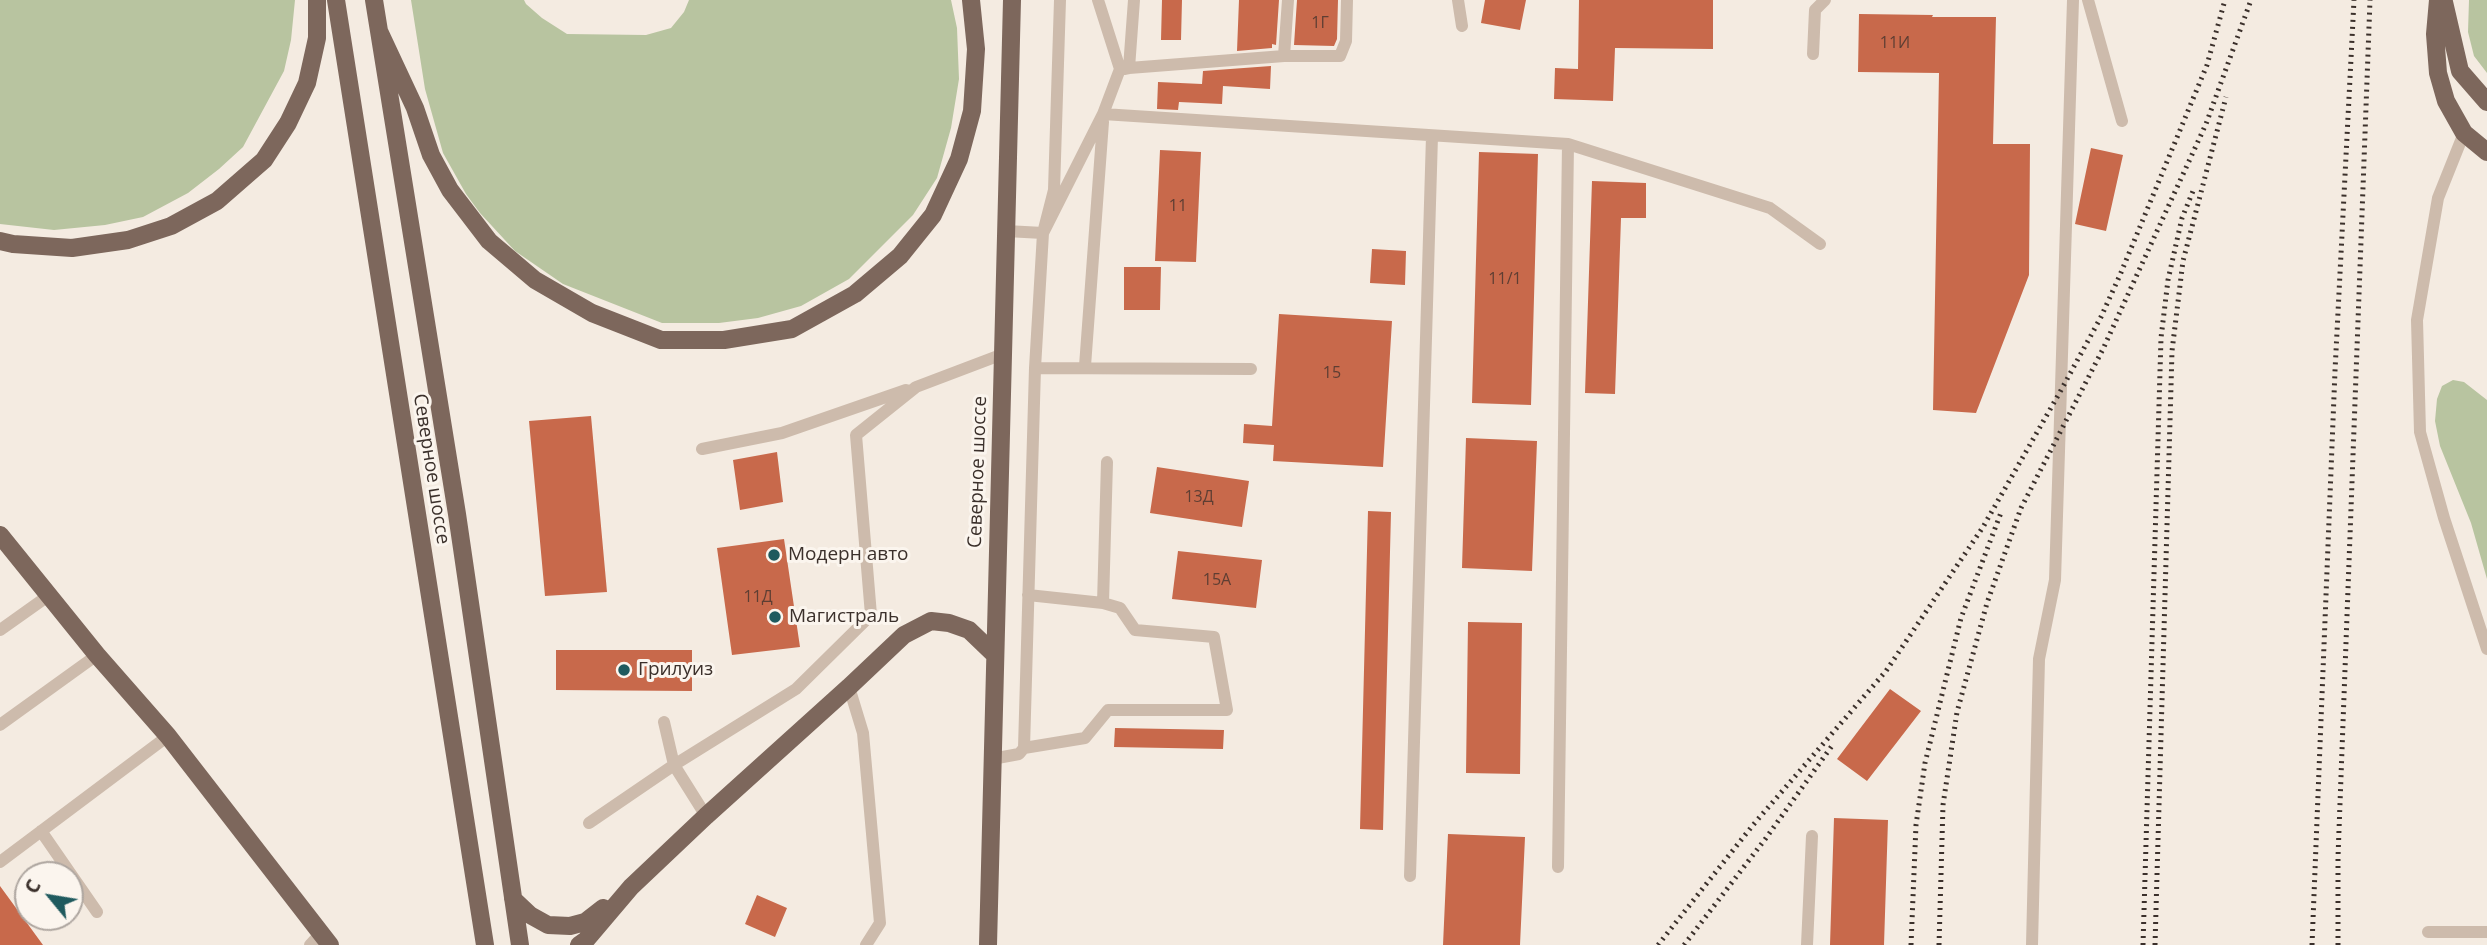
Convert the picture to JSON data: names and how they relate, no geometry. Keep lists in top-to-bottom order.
{
  "streets": {
    "main road": ["Северное шоссе"]
  },
  "places": ["Модерн авто", "Магистраль", "Грилуиз"],
  "house_numbers": [
    "1Г",
    "11И",
    "11",
    "11/1",
    "15",
    "13Д",
    "15А",
    "11Д"
  ],
  "north": "top left"
}
